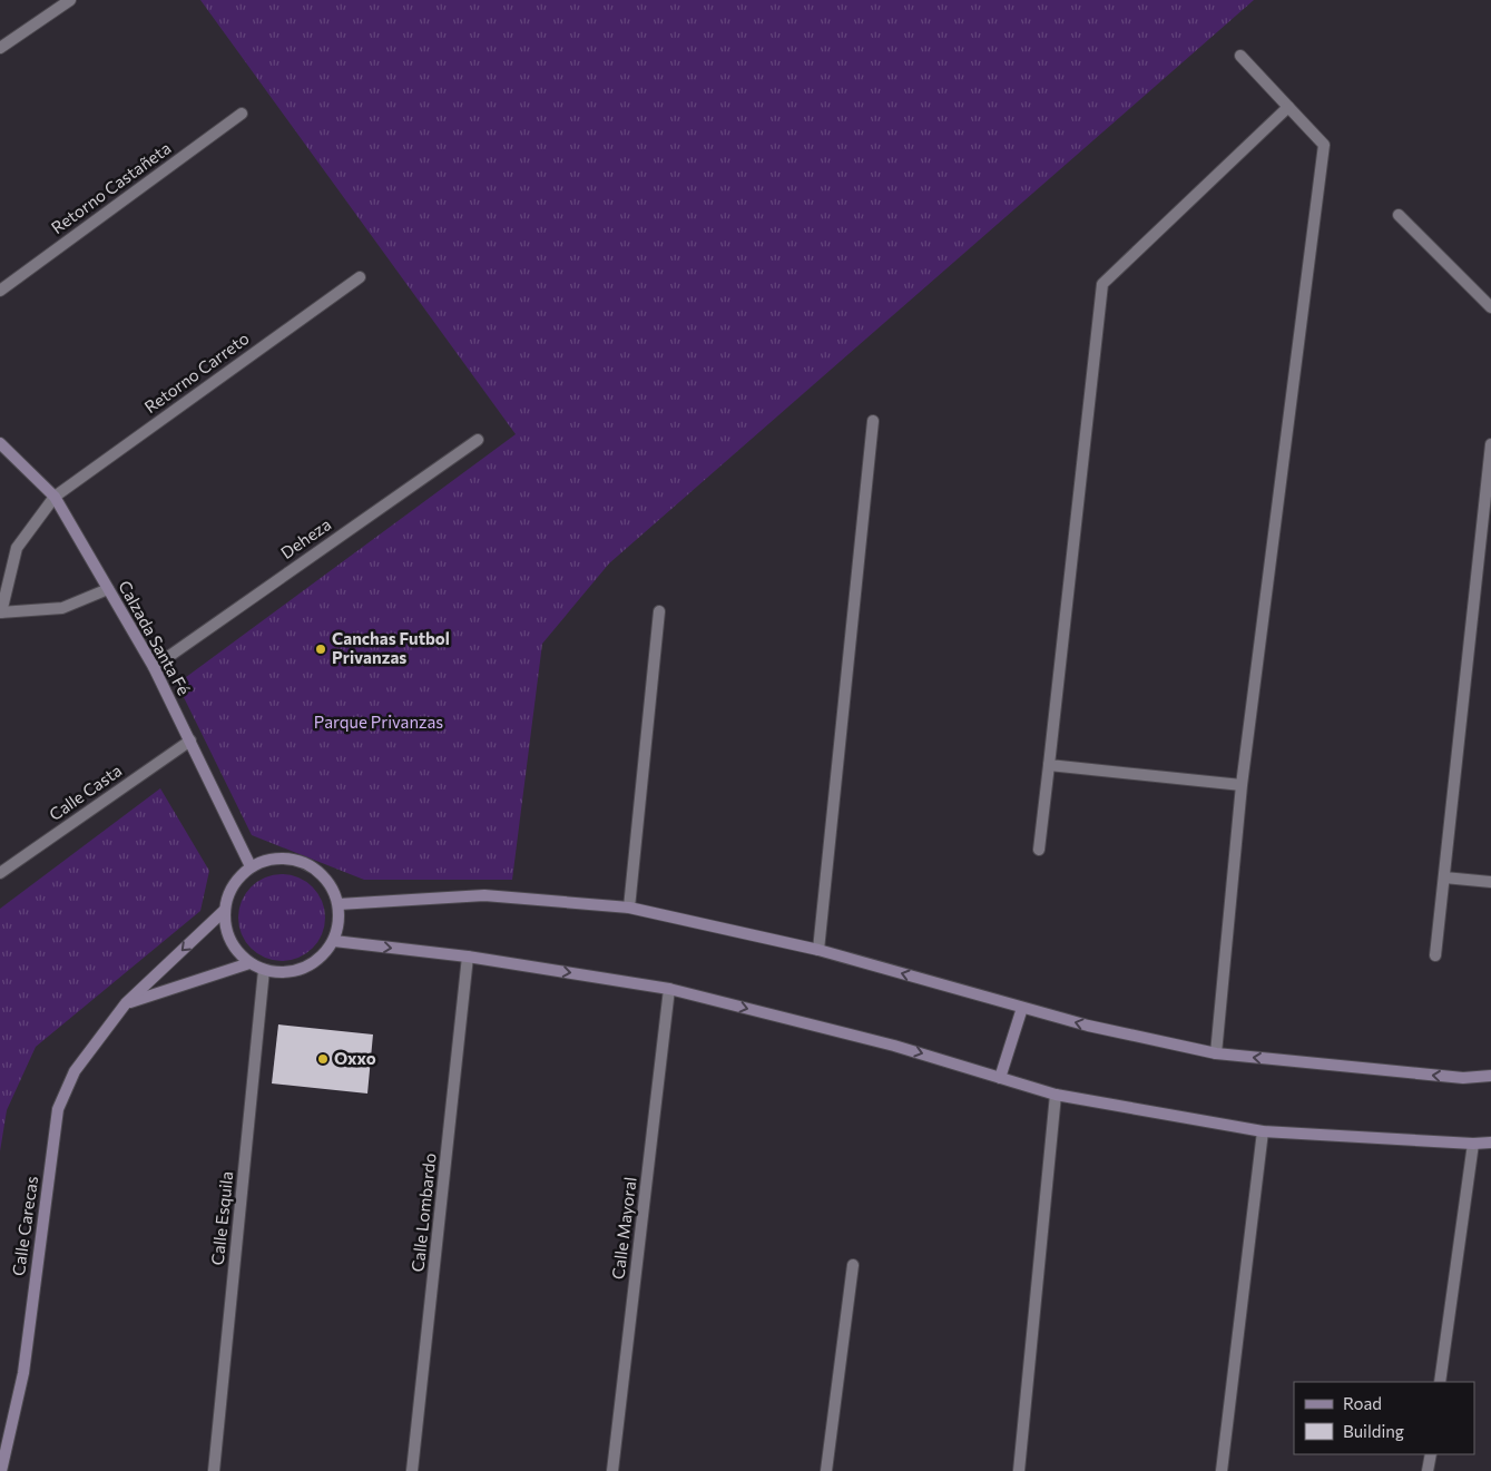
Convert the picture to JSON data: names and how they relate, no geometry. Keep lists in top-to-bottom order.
{
  "streets": {
    "street": [
      "Retorno Castañeta",
      "Retorno Carreto",
      "Deheza",
      "Calzada Santa Fé",
      "Calle Casta",
      "Calle Lombardo",
      "Calle Esquila",
      "Calle Carecas",
      "Calle Mayoral"
    ]
  },
  "crossings": [
    ["Retorno Carreto", "Calzada Santa Fé"],
    ["Deheza", "Calzada Santa Fé"],
    ["Calzada Santa Fé", "Calle Casta"],
    ["Calzada Santa Fé", "Calle Esquila"],
    ["Calzada Santa Fé", "Calle Carecas"],
    ["Calle Esquila", "Calle Carecas"]
  ],
  "parks": ["Parque Privanzas"],
  "places": ["Canchas Futbol Privanzas", "Oxxo"],
  "legend": ["Road", "Building"]
}
